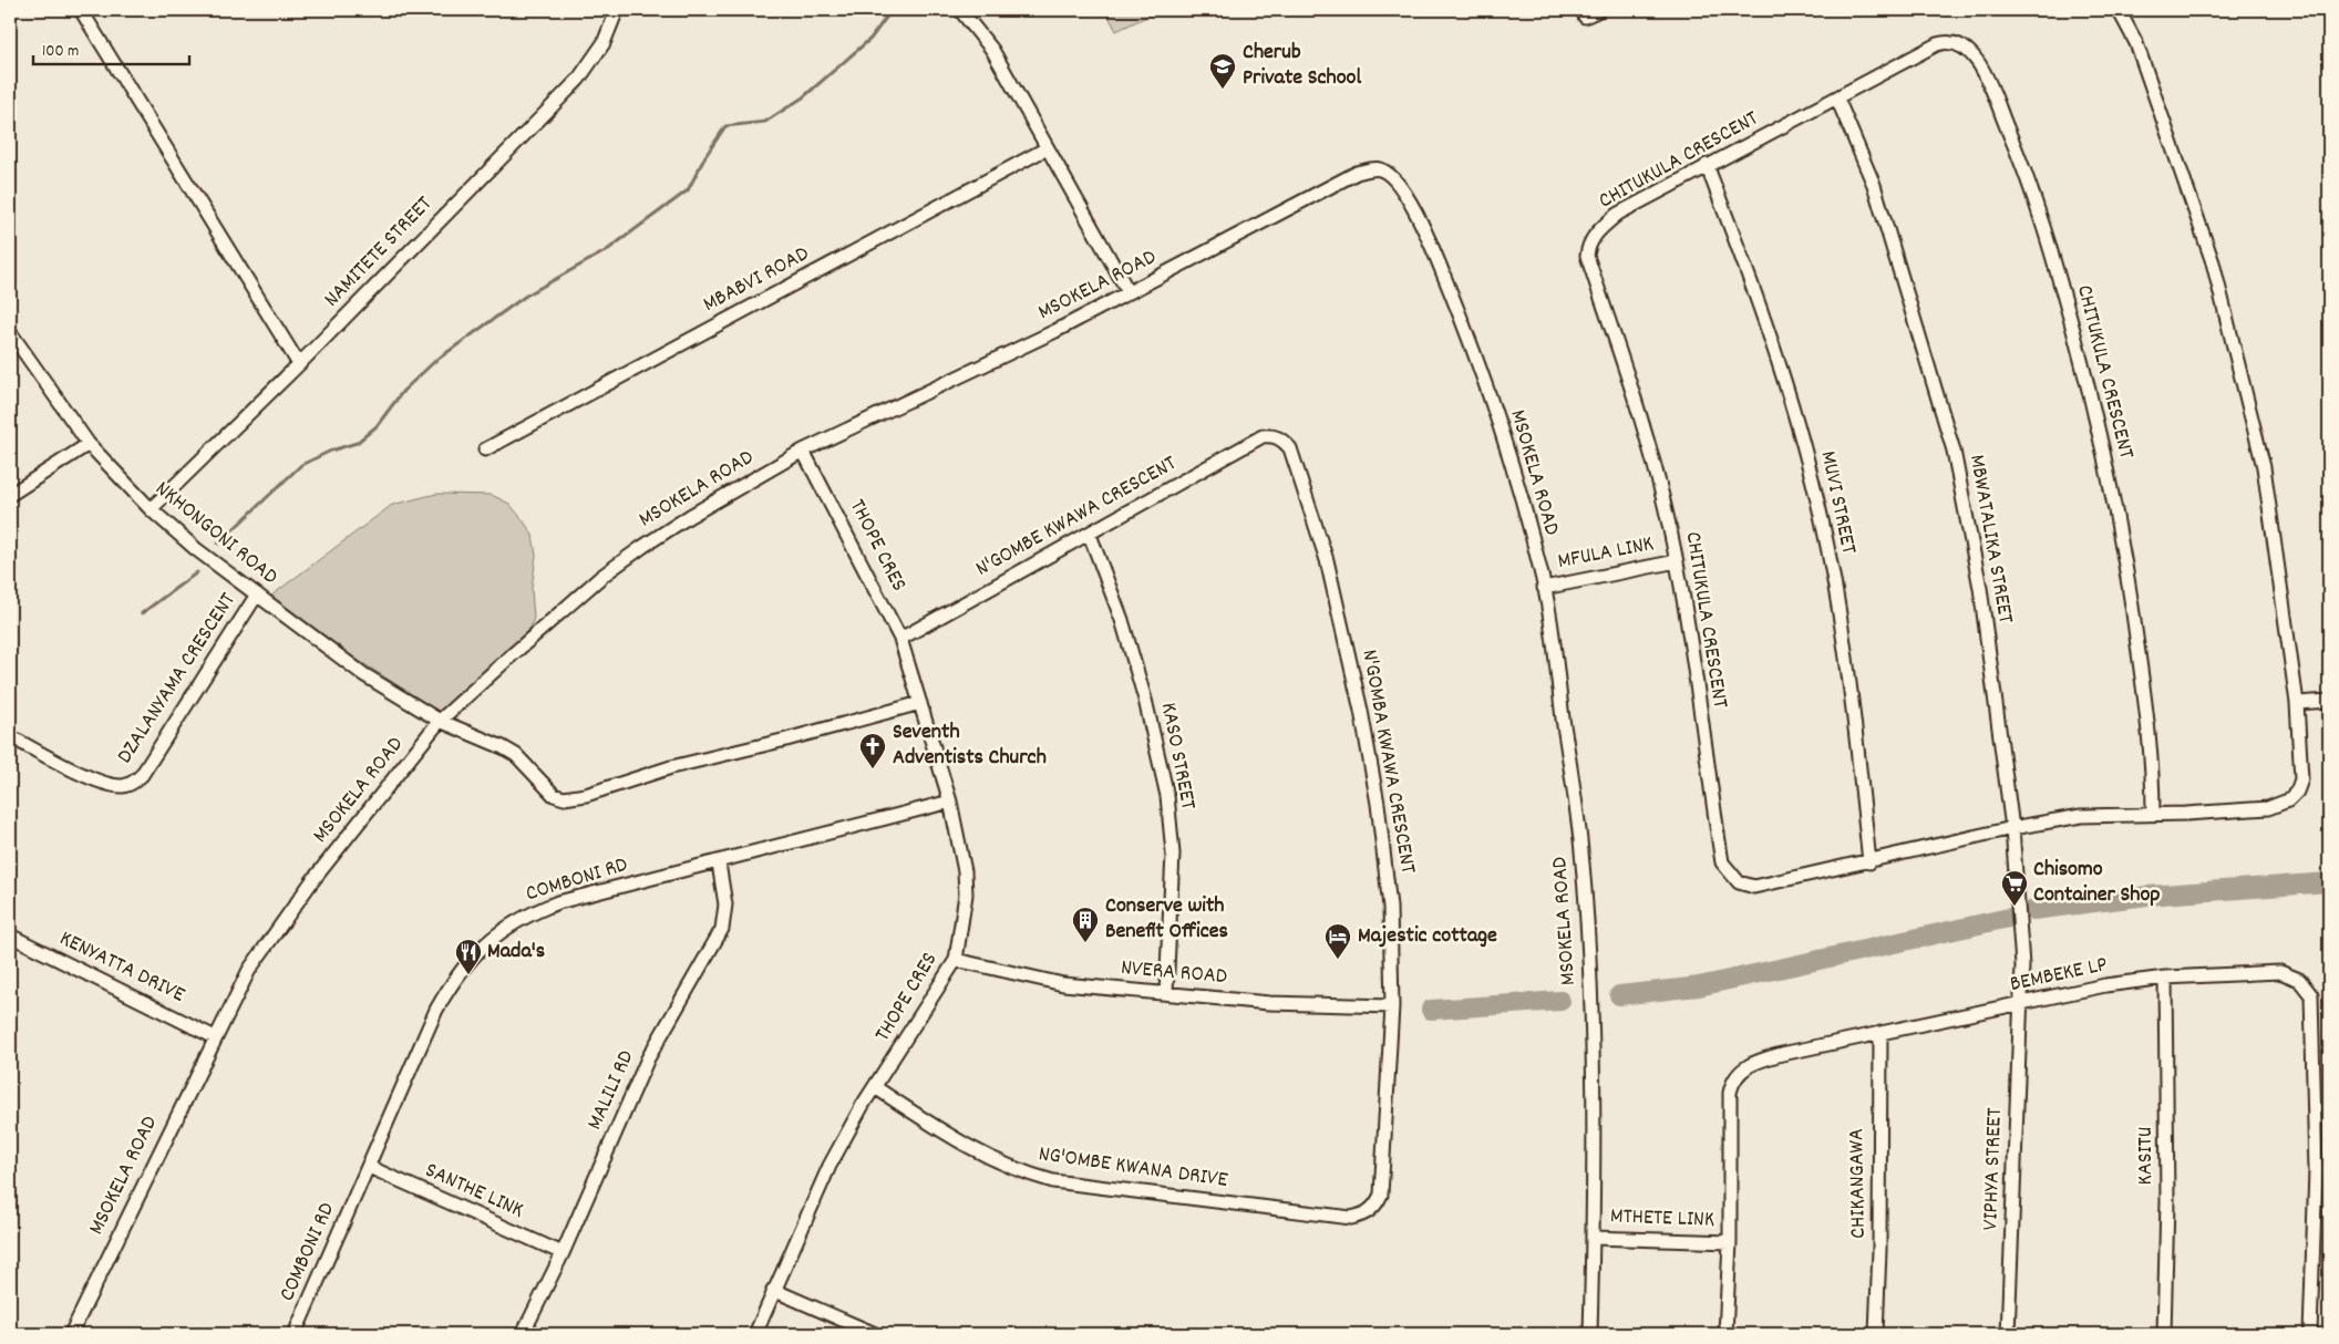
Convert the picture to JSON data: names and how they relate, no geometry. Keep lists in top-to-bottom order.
{
  "streets": {
    "street": [
      "CHITUKULA CRESCENT",
      "NAMITETE STREET",
      "MBABVI ROAD",
      "MSOKELA ROAD",
      "MUVI STREET",
      "N'GOMBE KWAWA CRESCENT",
      "NKHONGONI ROAD",
      "MBWATALIKA STREET",
      "THOPE CRES",
      "MFULA LINK",
      "DZALANYAMA CRESCENT",
      "KASO STREET",
      "N'GOMBA KWAWA CRESCENT",
      "COMBONI RD",
      "KENYATTA DRIVE",
      "NVERA ROAD",
      "BEMBEKE LP",
      "MALILI RD",
      "KASITU",
      "NG'OMBE KWANA DRIVE",
      "VIPHYA STREET",
      "CHIKANGAWA",
      "SANTHE LINK",
      "MTHETE LINK"
    ]
  },
  "crossings": [
    ["CHITUKULA CRESCENT", "MUVI STREET"],
    ["CHITUKULA CRESCENT", "MBWATALIKA STREET"],
    ["CHITUKULA CRESCENT", "MFULA LINK"],
    ["NAMITETE STREET", "NKHONGONI ROAD"],
    ["MSOKELA ROAD", "NKHONGONI ROAD"],
    ["MSOKELA ROAD", "THOPE CRES"],
    ["MSOKELA ROAD", "MFULA LINK"],
    ["MSOKELA ROAD", "KENYATTA DRIVE"],
    ["MSOKELA ROAD", "MTHETE LINK"],
    ["N'GOMBE KWAWA CRESCENT", "THOPE CRES"],
    ["N'GOMBE KWAWA CRESCENT", "KASO STREET"],
    ["N'GOMBE KWAWA CRESCENT", "N'GOMBA KWAWA CRESCENT"],
    ["NKHONGONI ROAD", "THOPE CRES"],
    ["NKHONGONI ROAD", "DZALANYAMA CRESCENT"],
    ["MBWATALIKA STREET", "BEMBEKE LP"],
    ["MBWATALIKA STREET", "VIPHYA STREET"],
    ["THOPE CRES", "COMBONI RD"],
    ["THOPE CRES", "NVERA ROAD"],
    ["THOPE CRES", "NG'OMBE KWANA DRIVE"],
    ["KASO STREET", "NVERA ROAD"],
    ["N'GOMBA KWAWA CRESCENT", "NVERA ROAD"],
    ["N'GOMBA KWAWA CRESCENT", "NG'OMBE KWANA DRIVE"],
    ["COMBONI RD", "MALILI RD"],
    ["COMBONI RD", "SANTHE LINK"],
    ["BEMBEKE LP", "KASITU"],
    ["BEMBEKE LP", "VIPHYA STREET"],
    ["BEMBEKE LP", "CHIKANGAWA"],
    ["BEMBEKE LP", "MTHETE LINK"],
    ["MALILI RD", "SANTHE LINK"]
  ],
  "places": {
    "school or university": ["Cherub Private School"],
    "church": ["Seventh Adventists Church"],
    "supermarket": ["Chisomo Container Shop"],
    "building": ["Conserve with Benefit Offices"],
    "hotel": ["Majestic cottage"],
    "restaurant": ["Mada's"]
  },
  "scale_bar": "100 m"
}
